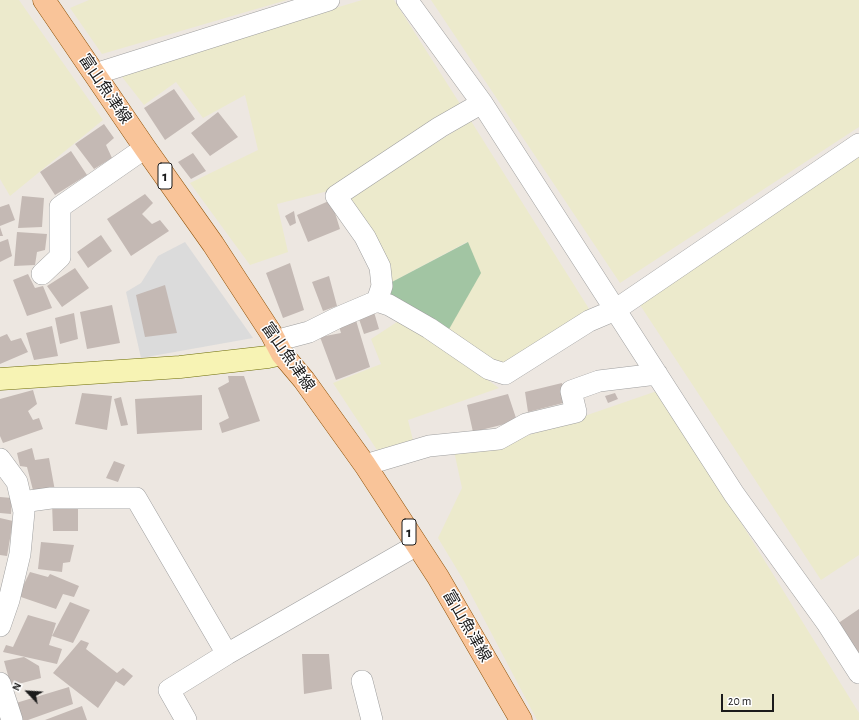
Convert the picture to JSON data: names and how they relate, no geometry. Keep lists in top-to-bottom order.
{
  "streets": {
    "main road": ["富山魚津線", "1"]
  },
  "scale_bar": "20 m",
  "north": "top left"
}
